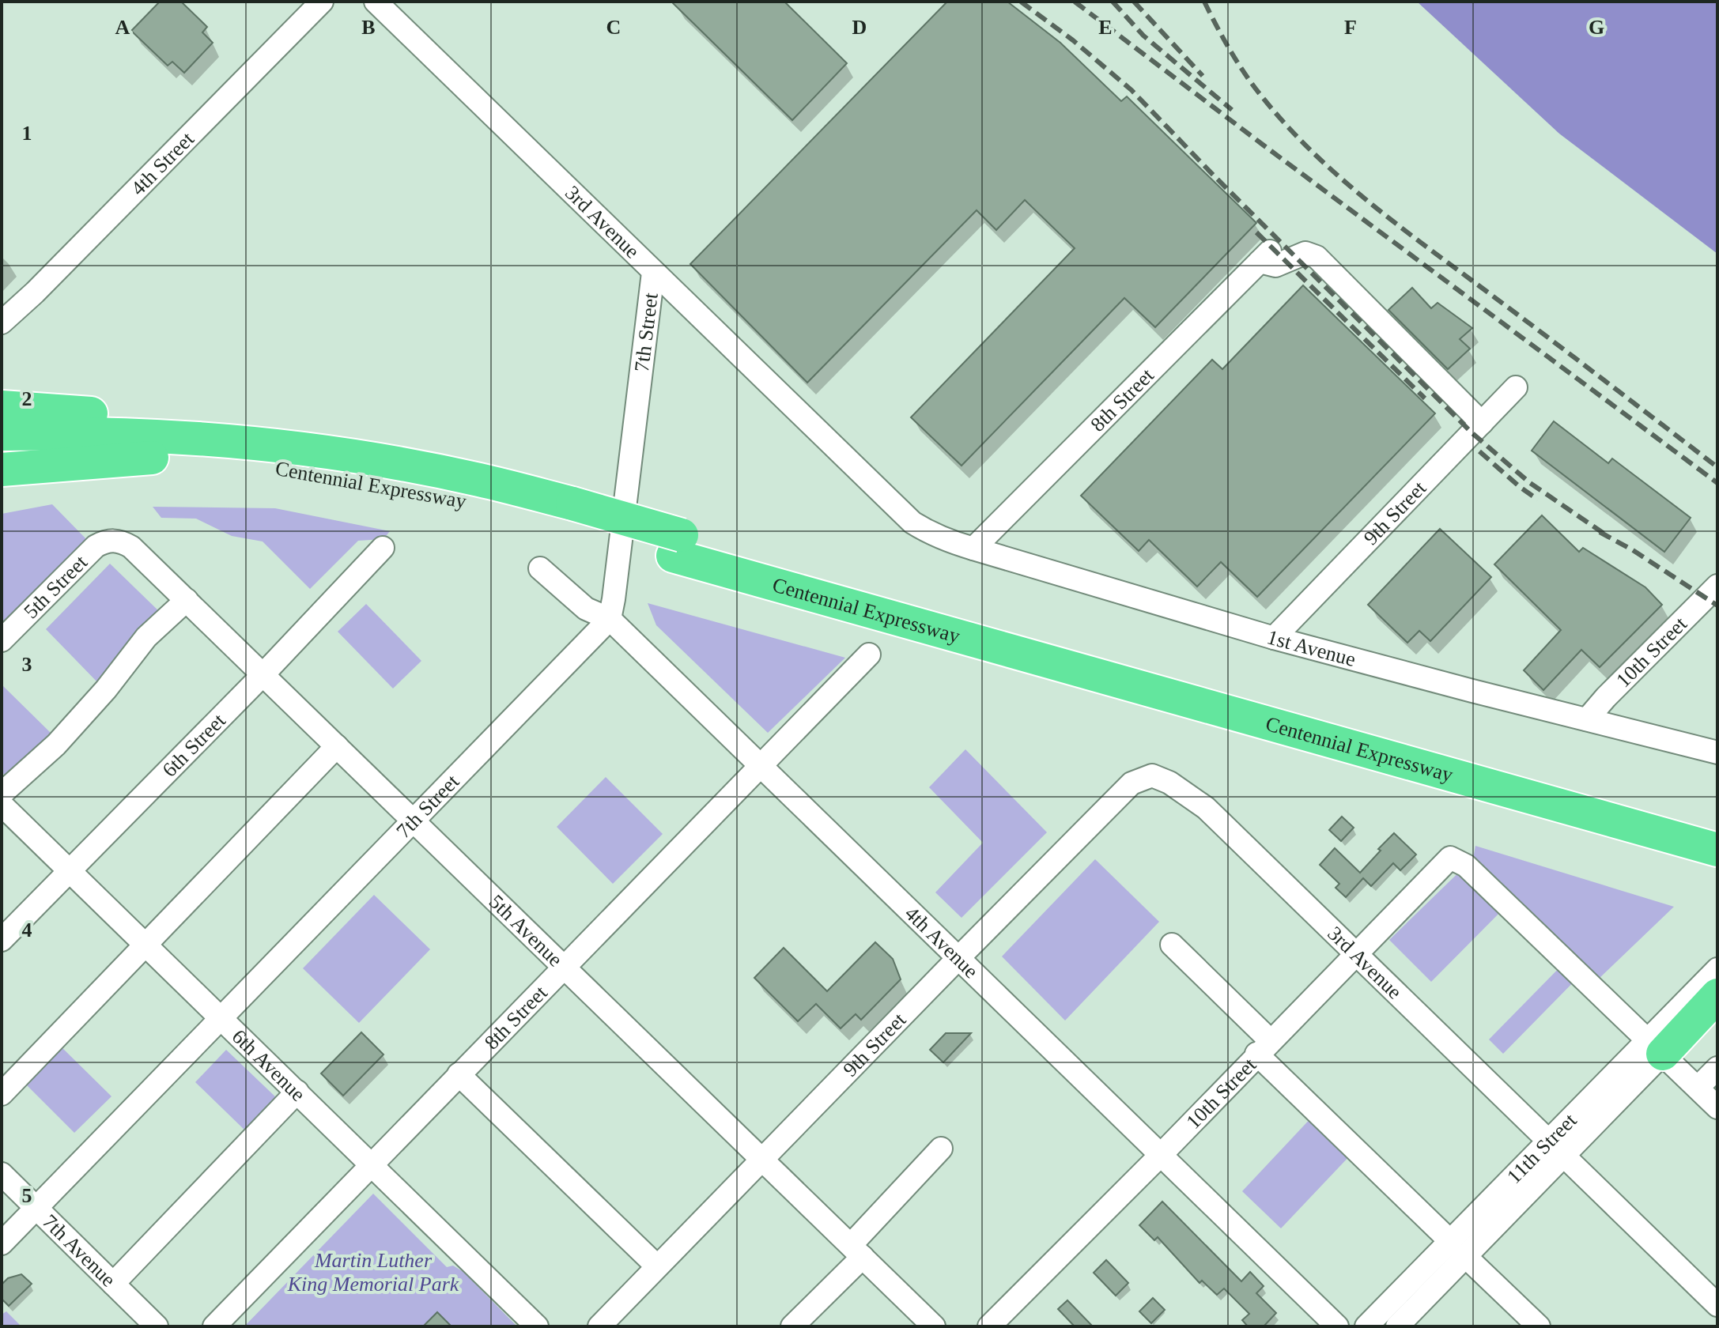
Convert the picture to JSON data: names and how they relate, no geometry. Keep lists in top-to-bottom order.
{
  "streets": {
    "highway": ["Centennial Expressway"],
    "street": [
      "4th Street",
      "3rd Avenue",
      "7th Street",
      "8th Street",
      "9th Street",
      "5th Street",
      "1st Avenue",
      "10th Street",
      "6th Street",
      "5th Avenue",
      "4th Avenue",
      "6th Avenue",
      "11th Street",
      "7th Avenue"
    ]
  },
  "crossings": [
    ["3rd Avenue", "7th Street"],
    ["3rd Avenue", "9th Street"],
    ["3rd Avenue", "1st Avenue"],
    ["3rd Avenue", "10th Street"],
    ["3rd Avenue", "11th Street"],
    ["7th Street", "5th Avenue"],
    ["7th Street", "4th Avenue"],
    ["7th Street", "6th Avenue"],
    ["7th Street", "7th Avenue"],
    ["8th Street", "9th Street"],
    ["8th Street", "1st Avenue"],
    ["8th Street", "5th Avenue"],
    ["8th Street", "4th Avenue"],
    ["8th Street", "6th Avenue"],
    ["9th Street", "1st Avenue"],
    ["9th Street", "5th Avenue"],
    ["9th Street", "4th Avenue"],
    ["5th Street", "5th Avenue"],
    ["1st Avenue", "10th Street"],
    ["10th Street", "4th Avenue"],
    ["10th Street", "11th Street"],
    ["6th Street", "5th Avenue"],
    ["6th Street", "6th Avenue"]
  ],
  "parks": ["Martin Luther King Memorial Park"],
  "grid": {
    "columns": [
      "A",
      "B",
      "C",
      "D",
      "E",
      "F",
      "G"
    ],
    "rows": [
      "1",
      "2",
      "3",
      "4",
      "5"
    ]
  }
}
